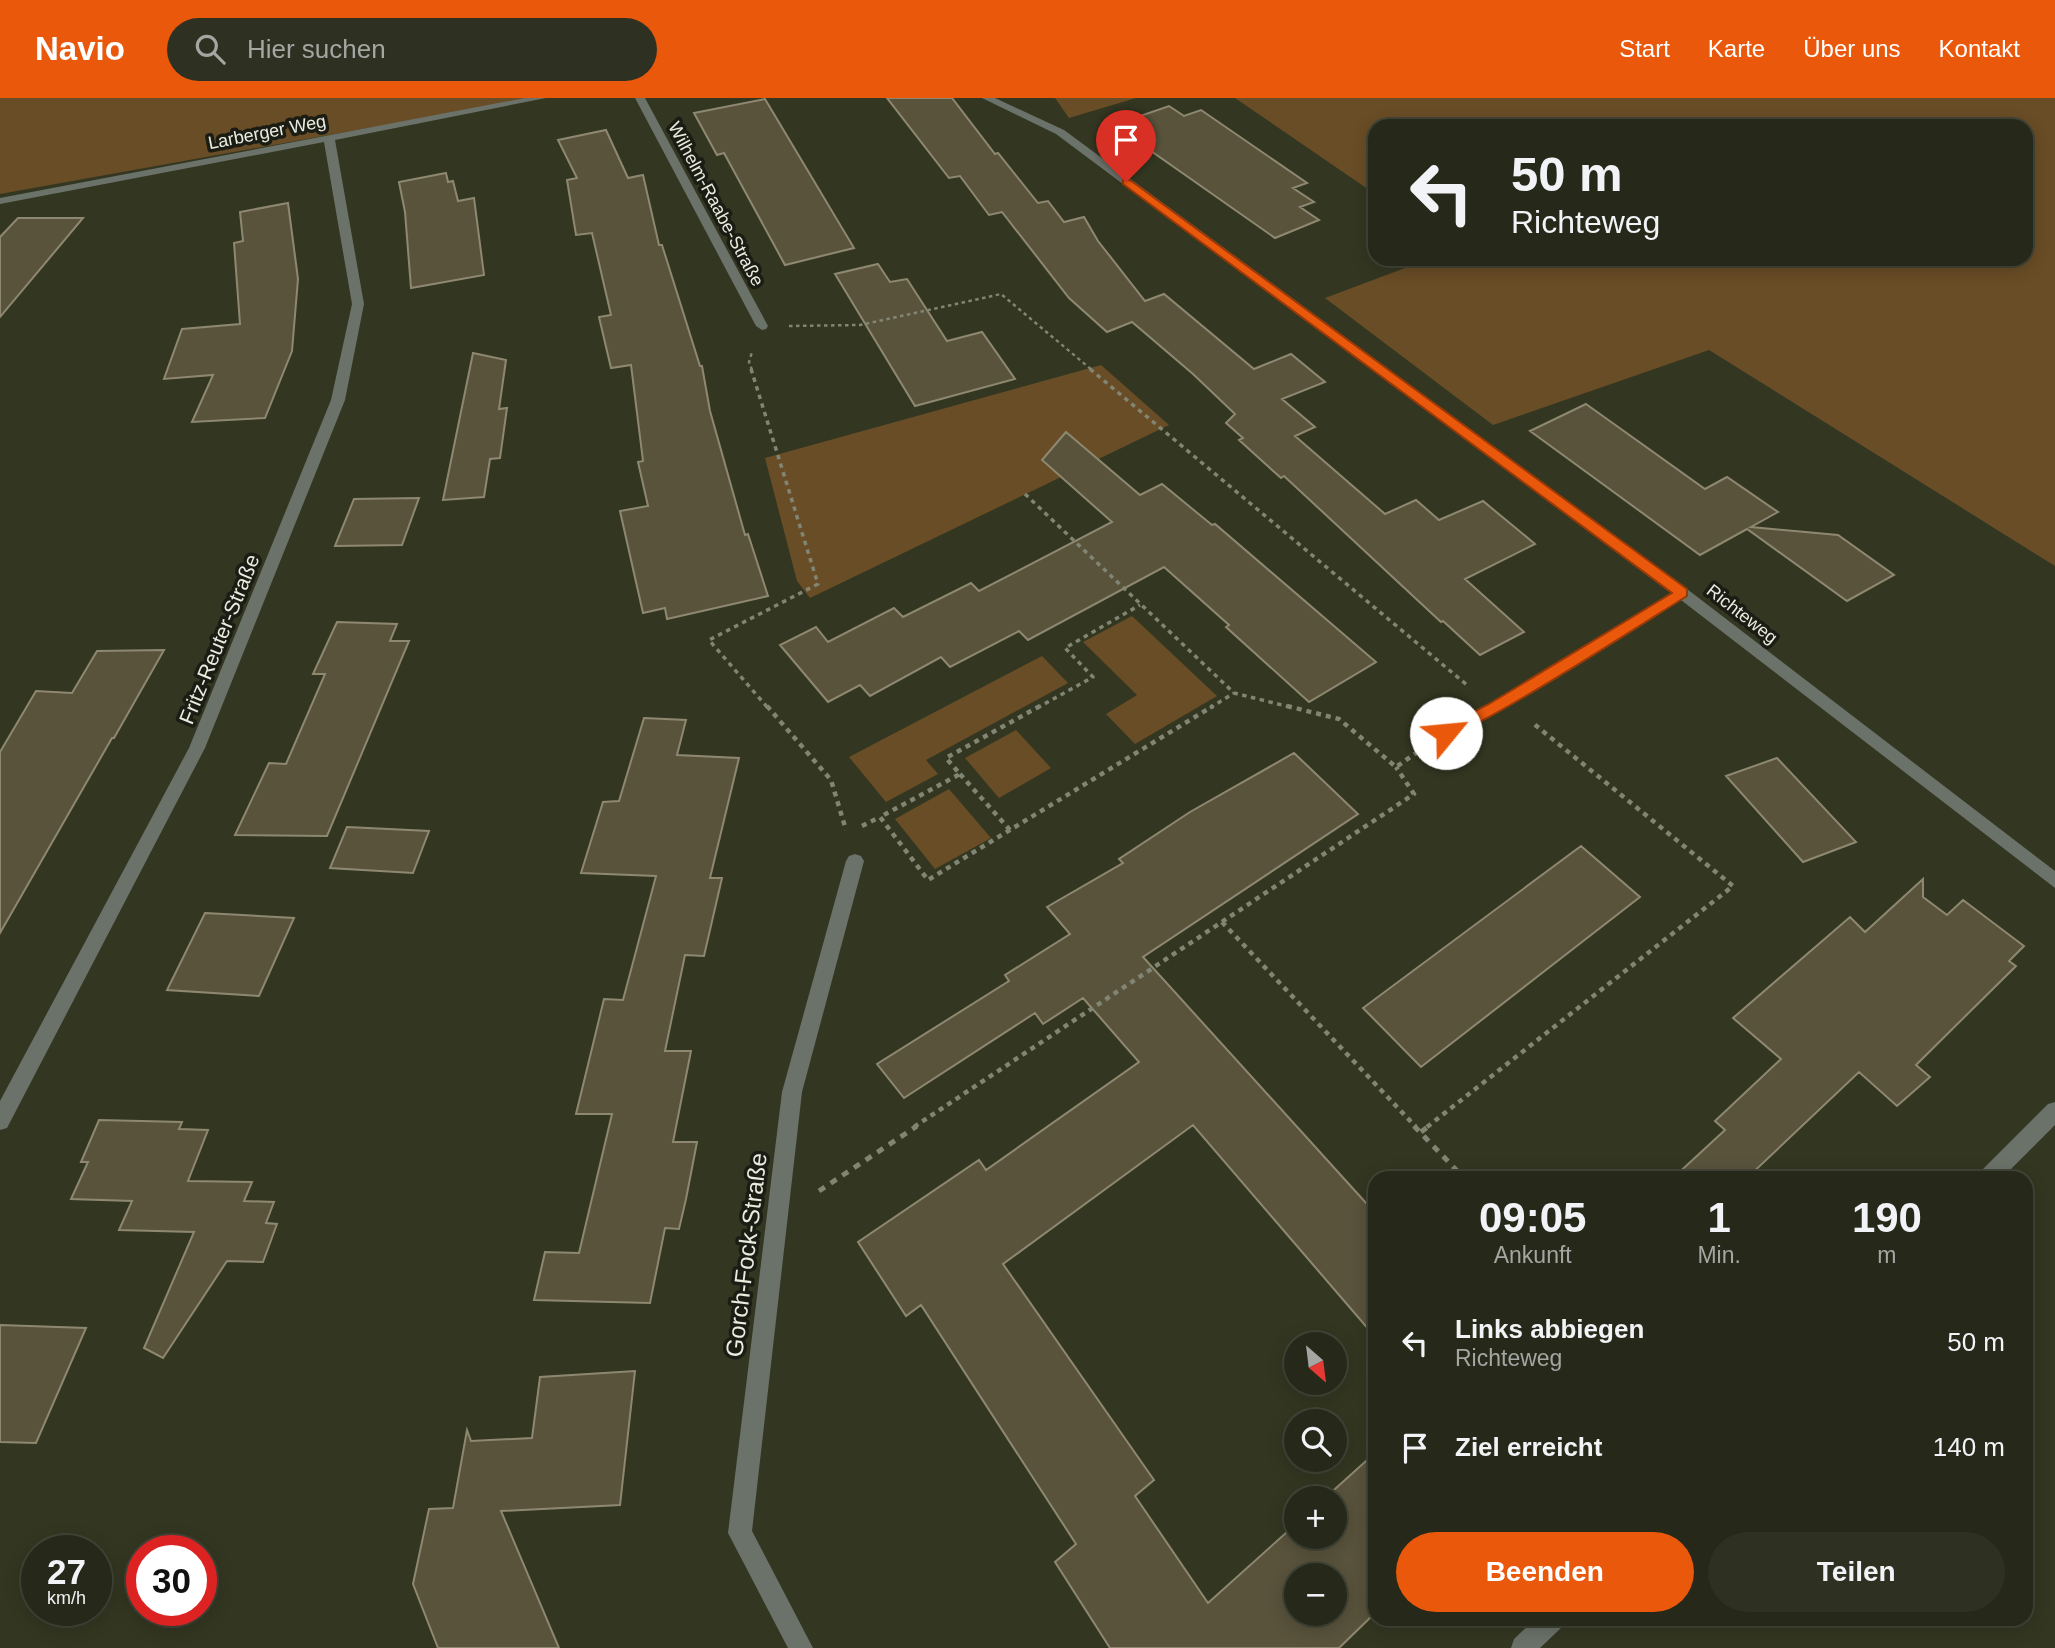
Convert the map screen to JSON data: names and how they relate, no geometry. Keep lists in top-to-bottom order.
{
  "streets": {
    "street": [
      "Larberger Weg",
      "Wilhelm-Raabe-Straße",
      "Richteweg",
      "Fritz-Reuter-Straße",
      "Gorch-Fock-Straße"
    ]
  },
  "crossings": [
    ["Larberger Weg", "Fritz-Reuter-Straße"]
  ],
  "north": "bottom right",
  "page": {
    "header": "Navio",
    "search": "Hier suchen",
    "nav": [
      "Start",
      "Karte",
      "Über uns",
      "Kontakt"
    ],
    "turn": ["50 m", "Richteweg"],
    "eta": [
      "09:05",
      "Ankunft",
      "1",
      "Min.",
      "190",
      "m"
    ],
    "list": [
      {
        "name": "Links abbiegen",
        "note": "Richteweg",
        "value": "50 m"
      },
      {
        "name": "Ziel erreicht",
        "value": "140 m"
      }
    ],
    "map_buttons": ["+", "−"],
    "buttons": ["Beenden", "Teilen"],
    "speed": "27 km/h",
    "limit": "30"
  }
}
